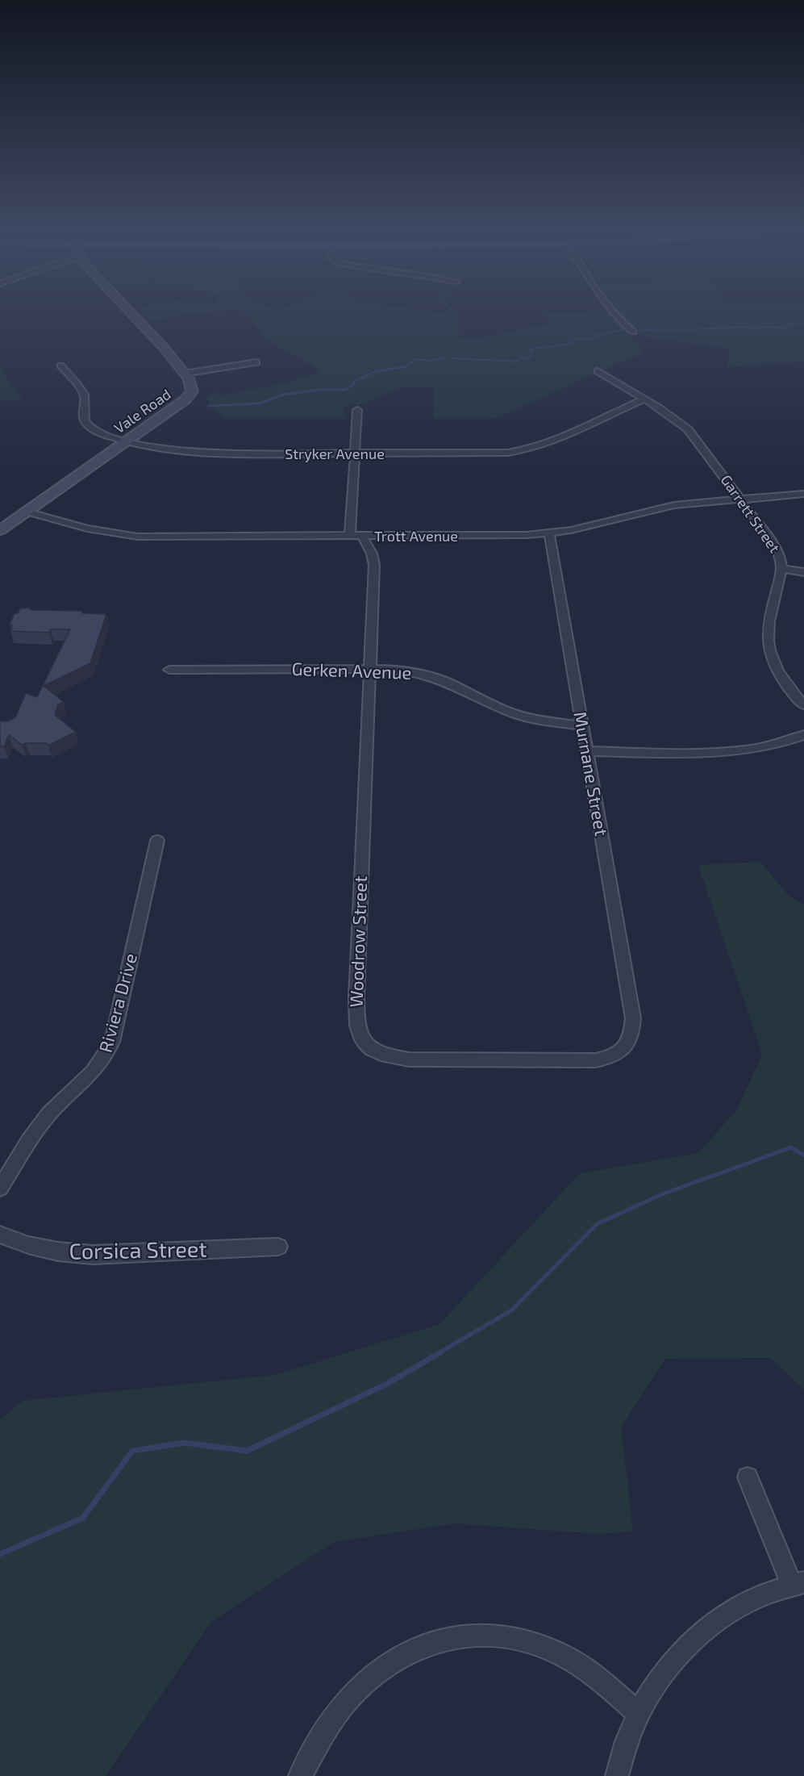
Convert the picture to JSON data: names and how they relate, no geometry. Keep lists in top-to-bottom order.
{
  "streets": {
    "main road": ["Vale Road"],
    "street": [
      "Stryker Avenue",
      "Garrett Street",
      "Trott Avenue",
      "Gerken Avenue",
      "Murnane Street",
      "Woodrow Street",
      "Riviera Drive",
      "Corsica Street"
    ]
  },
  "crossings": [
    ["Vale Road", "Stryker Avenue"],
    ["Vale Road", "Trott Avenue"],
    ["Stryker Avenue", "Garrett Street"],
    ["Stryker Avenue", "Woodrow Street"],
    ["Garrett Street", "Trott Avenue"],
    ["Trott Avenue", "Murnane Street"],
    ["Trott Avenue", "Woodrow Street"],
    ["Gerken Avenue", "Murnane Street"],
    ["Gerken Avenue", "Woodrow Street"],
    ["Murnane Street", "Woodrow Street"]
  ]
}
